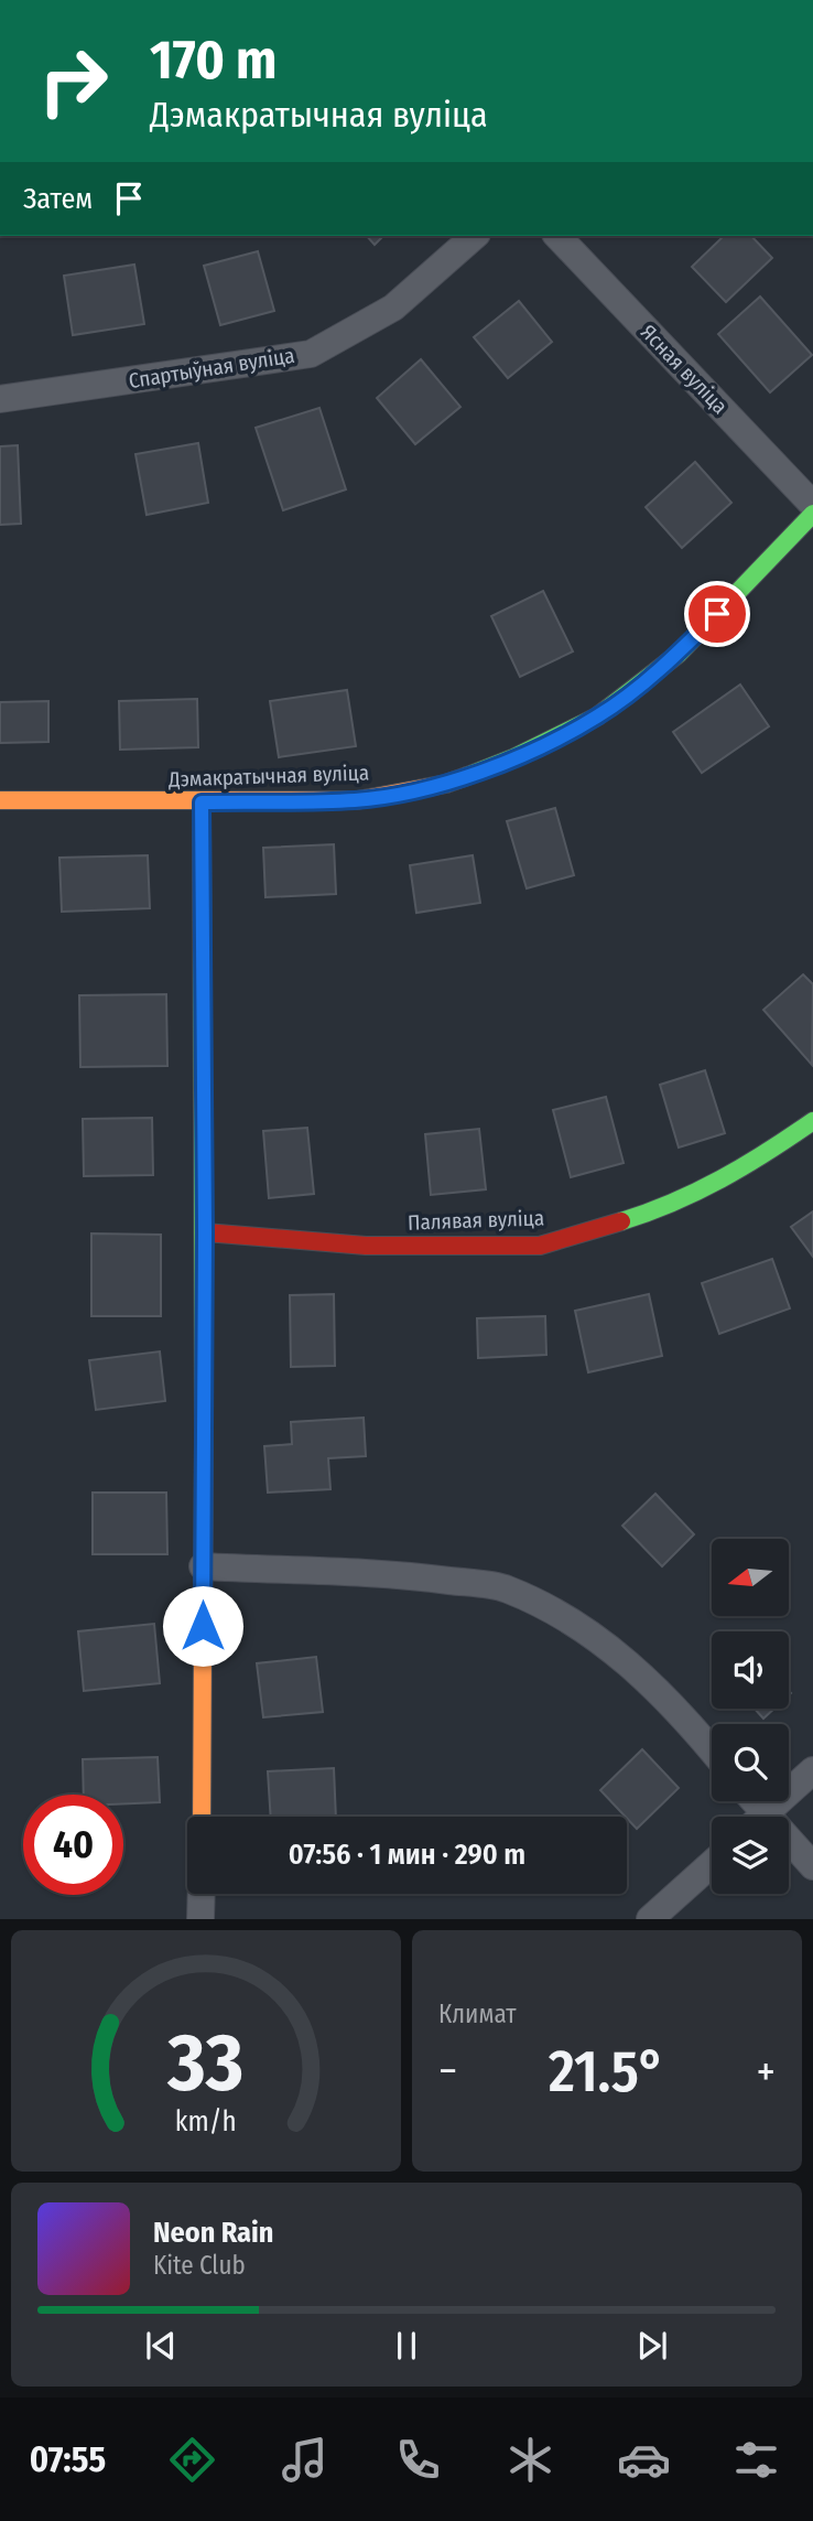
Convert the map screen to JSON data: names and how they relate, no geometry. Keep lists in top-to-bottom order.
{
  "streets": {
    "street": [
      "Спартыўная вуліца",
      "Ясная вуліца",
      "Дэмакратычная вуліца",
      "Палявая вуліца"
    ]
  },
  "north": "left",
  "page": {
    "turn": ["170 m", "Дэмакратычная вуліца"],
    "then": "Затем",
    "limit": "40",
    "trip": "07:56 · 1 мин · 290 m",
    "tile": "Климат",
    "heat": ["−", "21.5°", "+"],
    "song": ["Neon Rain", "Kite Club"],
    "tabs": "07:55",
    "gauge": ["33", "km/h"]
  }
}
